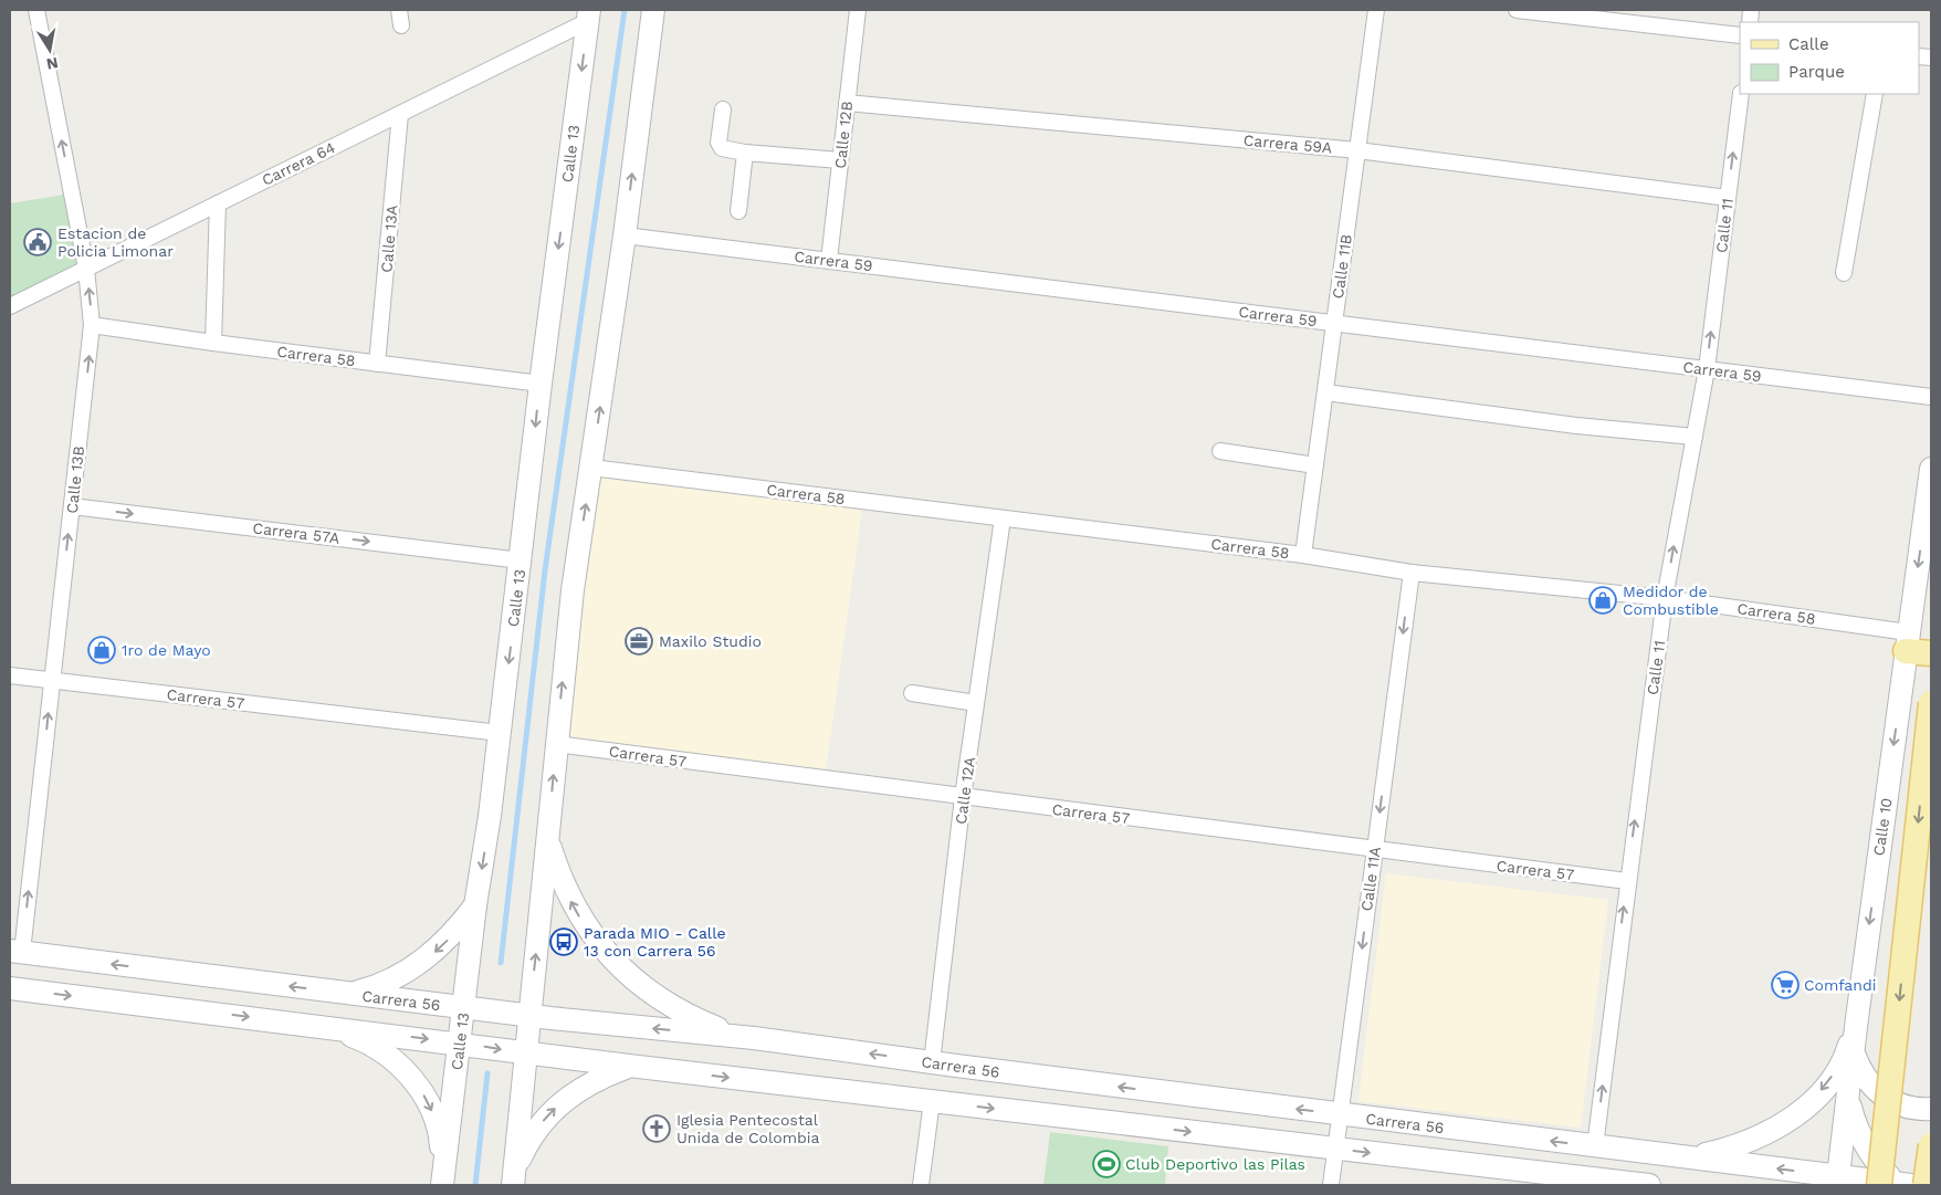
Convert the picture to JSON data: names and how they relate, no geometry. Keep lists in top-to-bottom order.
{
  "streets": {
    "street": [
      "Calle 12B",
      "Carrera 59A",
      "Calle 13",
      "Carrera 64",
      "Calle 11",
      "Calle 13A",
      "Carrera 59",
      "Calle 11B",
      "Carrera 58",
      "Calle 13B",
      "Carrera 57A",
      "Carrera 57",
      "Calle 12A",
      "Calle 10",
      "Calle 11A",
      "Carrera 56"
    ]
  },
  "crossings": [
    ["Calle 12B", "Carrera 59A"],
    ["Calle 12B", "Carrera 59"],
    ["Carrera 59A", "Calle 11"],
    ["Carrera 59A", "Calle 11B"],
    ["Calle 13", "Carrera 64"],
    ["Calle 13", "Carrera 58"],
    ["Calle 13", "Carrera 57A"],
    ["Calle 13", "Carrera 57"],
    ["Calle 13", "Carrera 56"],
    ["Carrera 64", "Calle 13A"],
    ["Carrera 64", "Calle 13B"],
    ["Calle 11", "Carrera 59"],
    ["Calle 11", "Carrera 58"],
    ["Calle 11", "Carrera 57"],
    ["Calle 11", "Carrera 56"],
    ["Calle 13A", "Carrera 58"],
    ["Carrera 59", "Calle 11B"],
    ["Calle 11B", "Carrera 58"],
    ["Carrera 58", "Calle 13B"],
    ["Carrera 58", "Calle 12A"],
    ["Carrera 58", "Calle 10"],
    ["Carrera 58", "Calle 11A"],
    ["Calle 13B", "Carrera 57A"],
    ["Calle 13B", "Carrera 57"],
    ["Calle 13B", "Carrera 56"],
    ["Carrera 57", "Calle 12A"],
    ["Carrera 57", "Calle 11A"],
    ["Calle 12A", "Carrera 56"],
    ["Calle 10", "Carrera 56"],
    ["Calle 11A", "Carrera 56"]
  ],
  "one_way": [
    "Calle 11",
    "Calle 13B",
    "Carrera 57A",
    "Calle 10",
    "Calle 11A"
  ],
  "places": {
    "public building": ["Estacion de Policia Limonar"],
    "shop": ["Medidor de Combustible", "1ro de Mayo"],
    "office": ["Maxilo Studio"],
    "bus stop": ["Parada MIO - Calle 13 con Carrera 56"],
    "supermarket": ["Comfandi"],
    "church": ["Iglesia Pentecostal Unida de Colombia"],
    "sports": ["Club Deportivo las Pilas"]
  },
  "legend": ["Calle", "Parque"],
  "north": "bottom"
}
